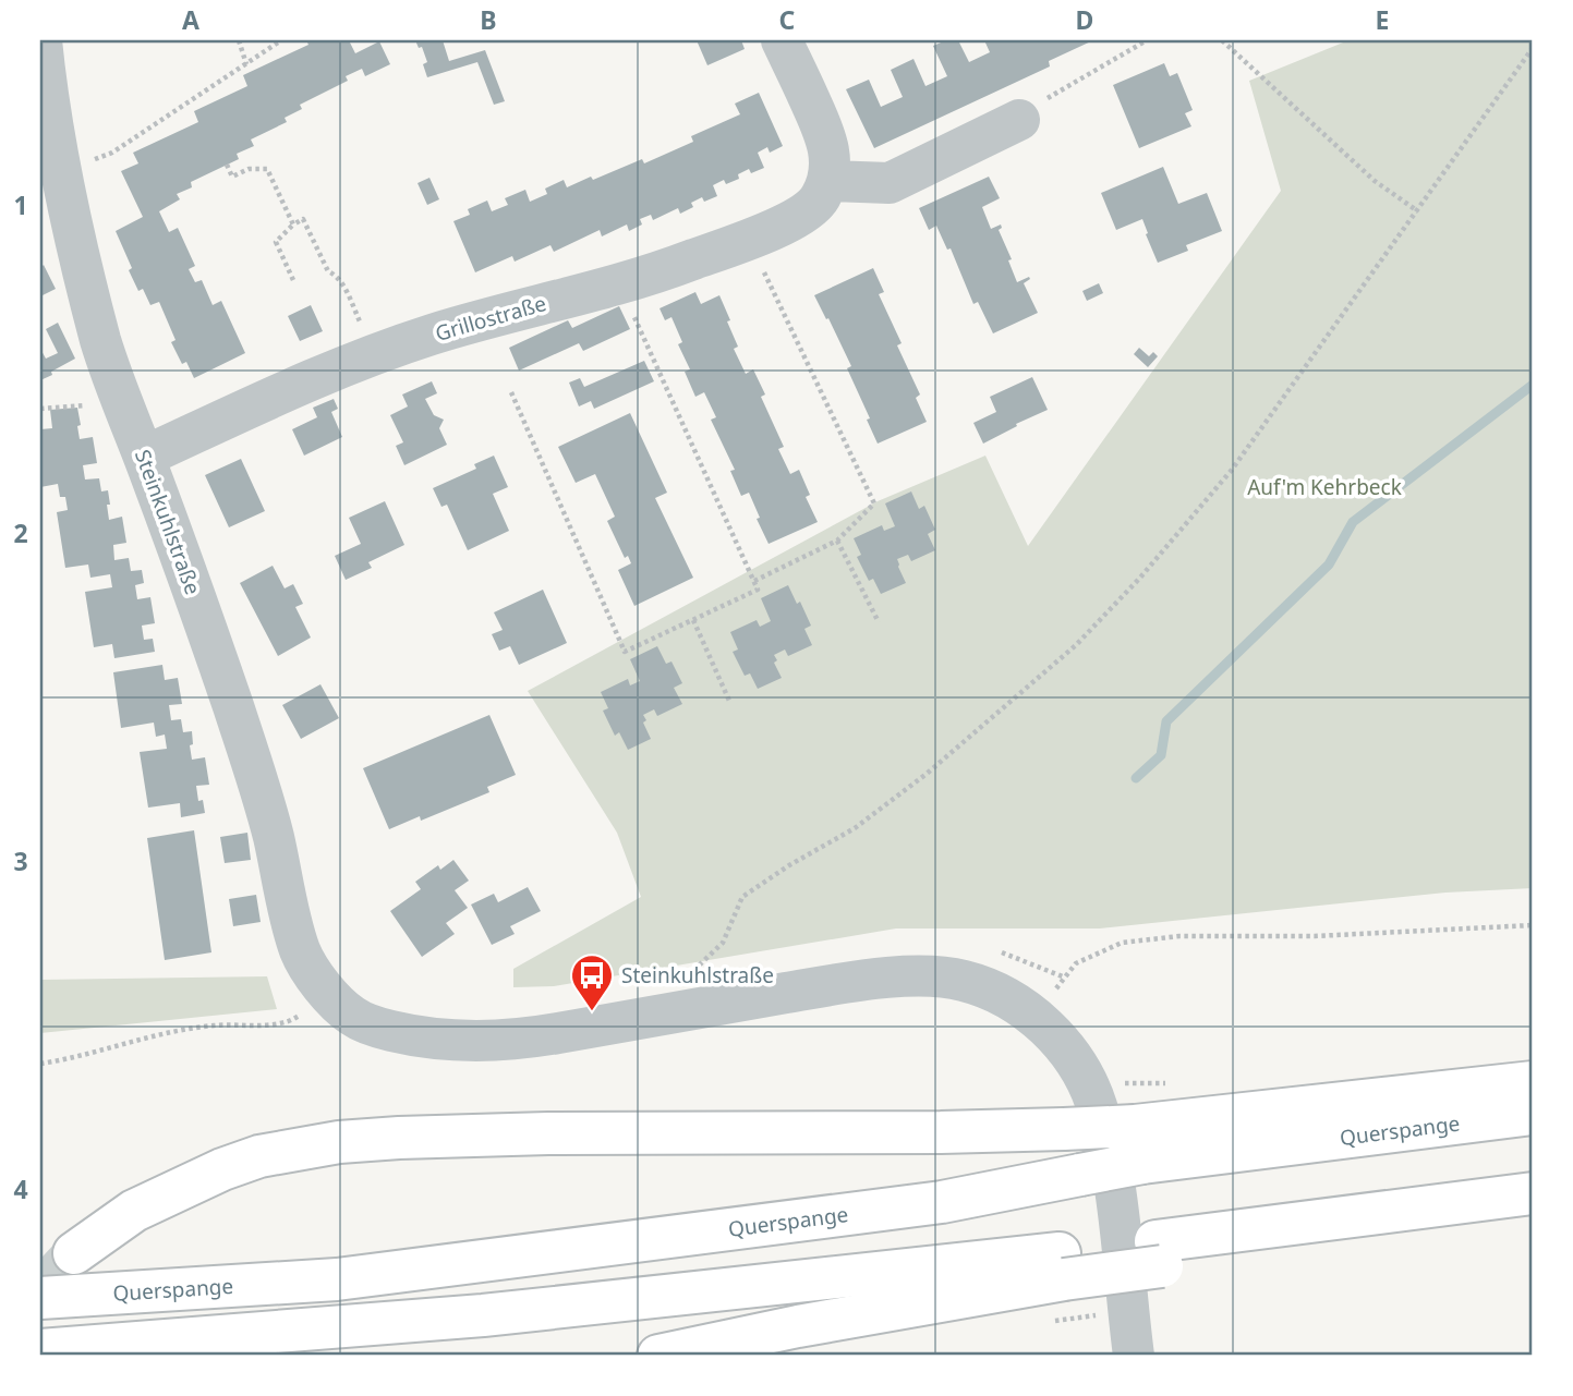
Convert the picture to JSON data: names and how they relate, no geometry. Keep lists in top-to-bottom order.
{
  "streets": {
    "highway": ["Querspange"],
    "street": ["Grillostraße", "Steinkuhlstraße"]
  },
  "crossings": [
    ["Grillostraße", "Steinkuhlstraße"]
  ],
  "parks": ["Auf'm Kehrbeck"],
  "places": {
    "bus stop": ["Steinkuhlstraße"]
  },
  "grid": {
    "columns": [
      "A",
      "B",
      "C",
      "D",
      "E"
    ],
    "rows": [
      "1",
      "2",
      "3",
      "4"
    ]
  }
}
